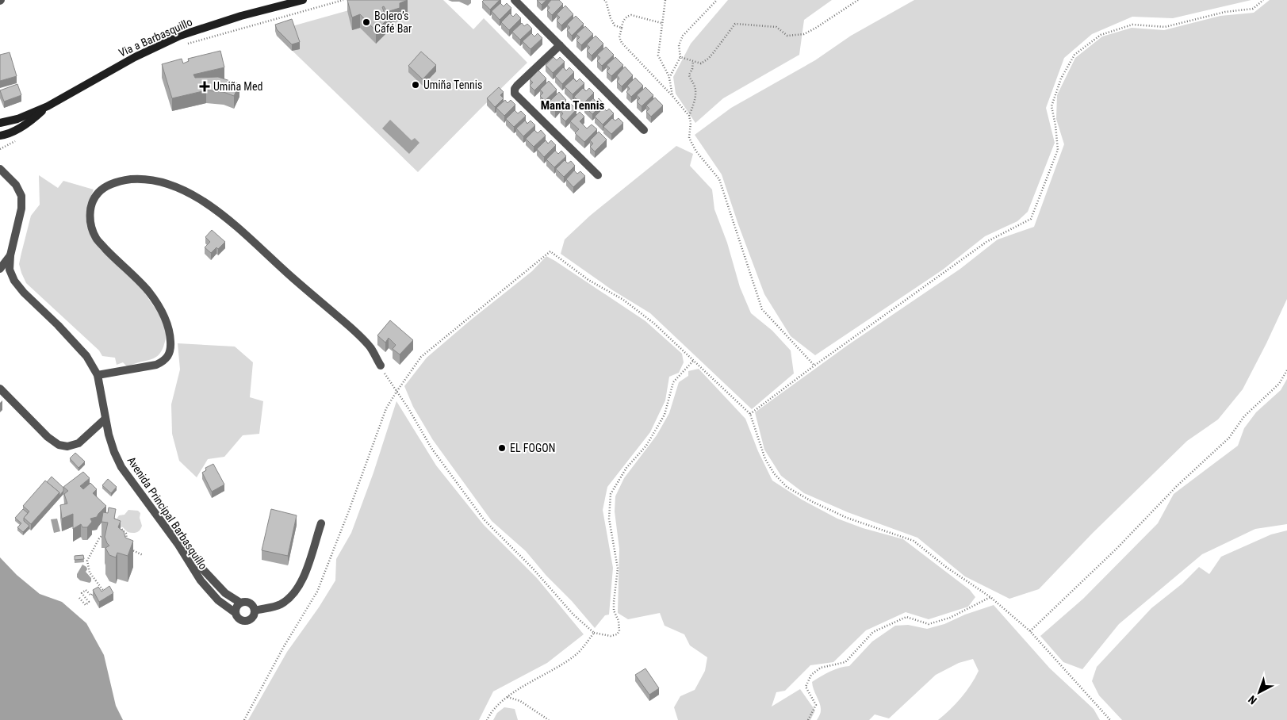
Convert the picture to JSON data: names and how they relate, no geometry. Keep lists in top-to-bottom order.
{
  "streets": {
    "main road": ["Via a Barbasquillo"],
    "street": ["Avenida Principal Barbasquillo"]
  },
  "districts": ["Manta Tennis"],
  "places": {
    "other": ["Bolero’s Café Bar", "Umiña Tennis", "EL FOGON"],
    "health": ["Umiña Med"]
  },
  "north": "bottom left"
}
